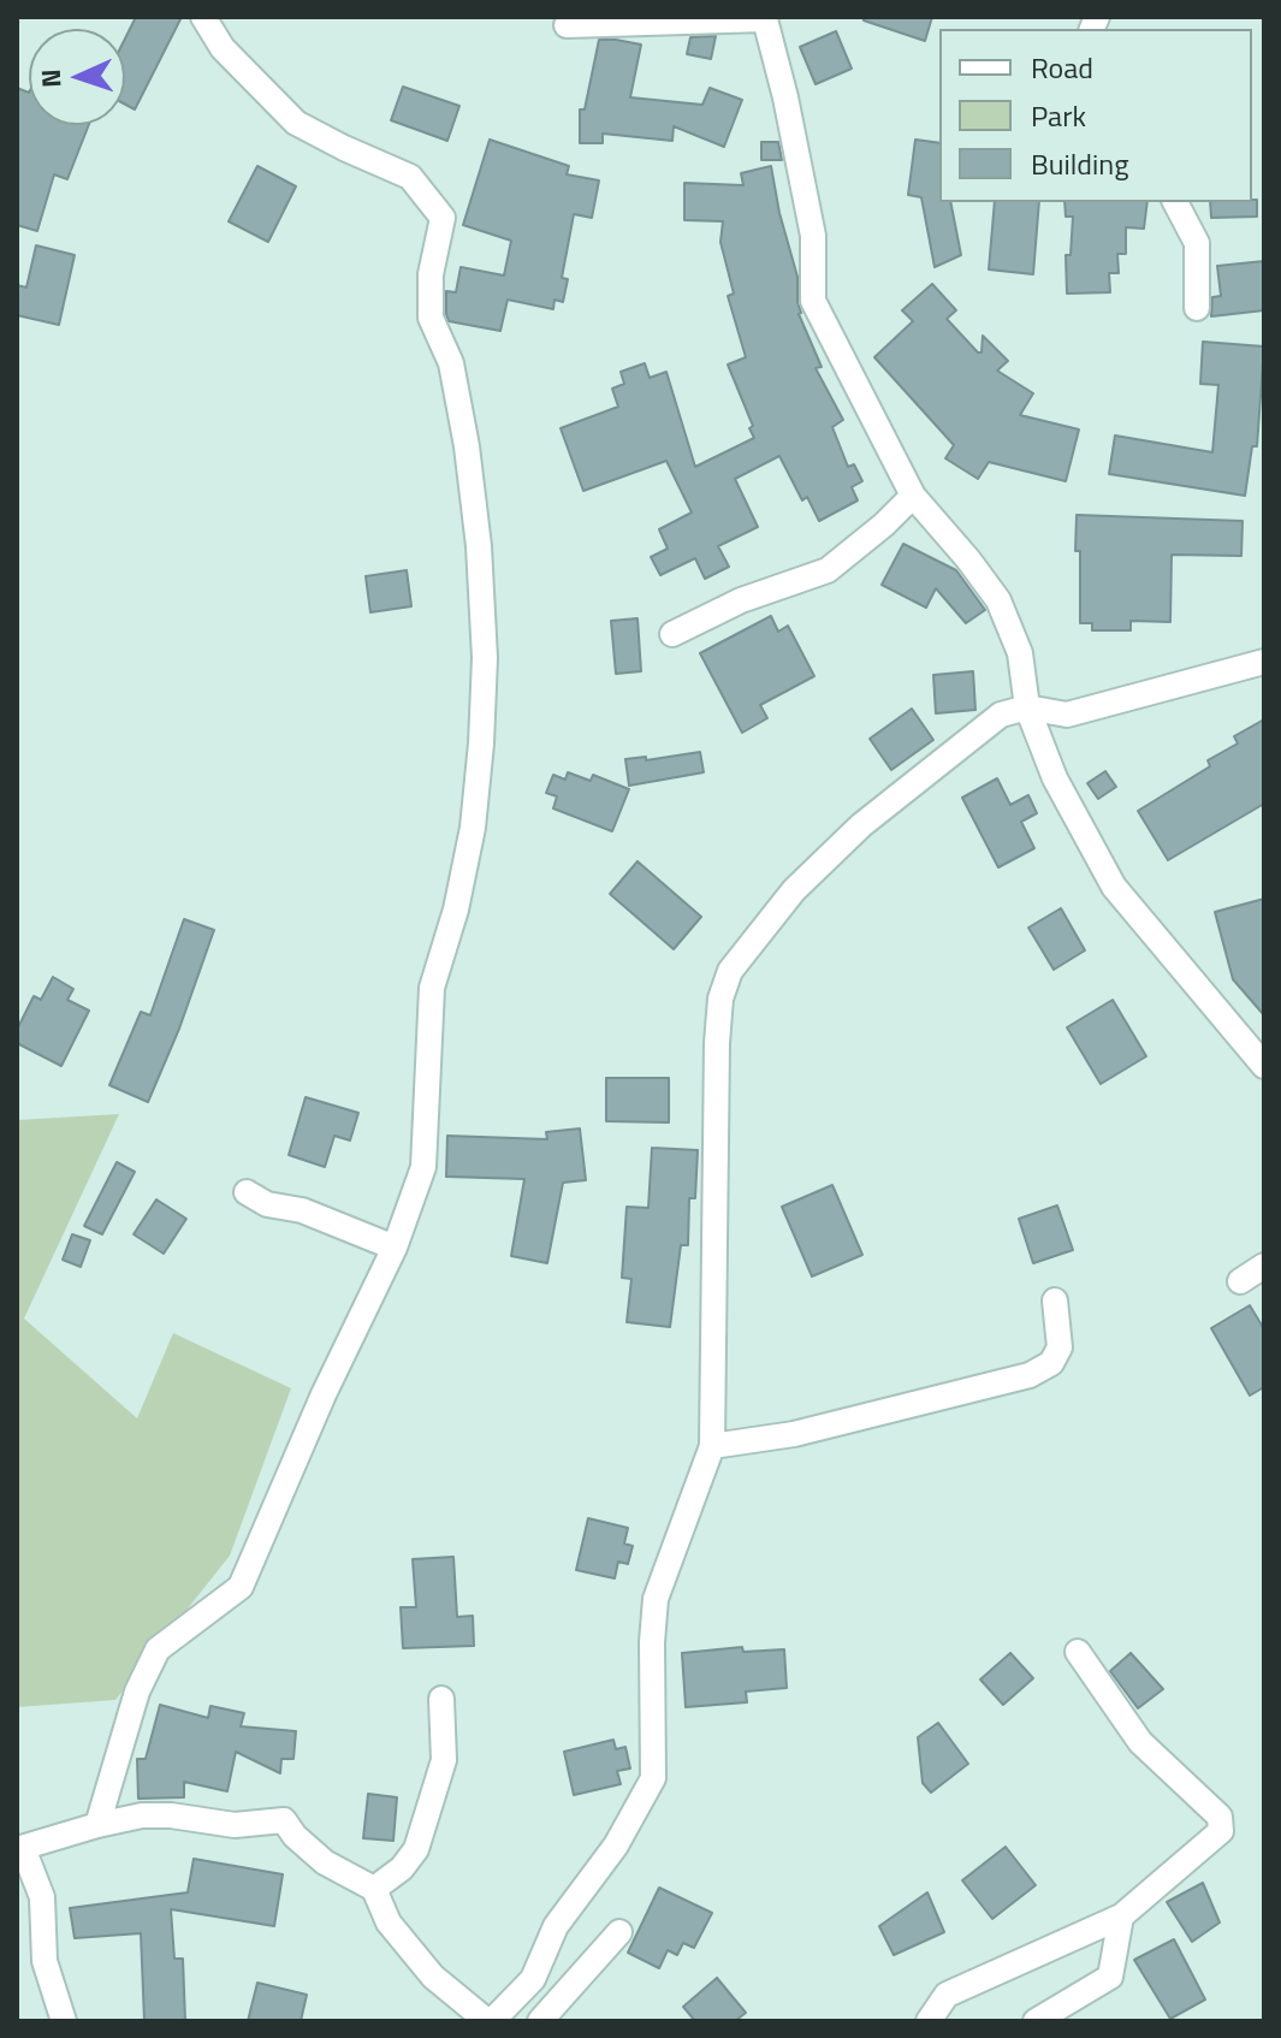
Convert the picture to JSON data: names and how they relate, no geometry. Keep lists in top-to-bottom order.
{
  "legend": ["Road", "Park", "Building"],
  "north": "left"
}
